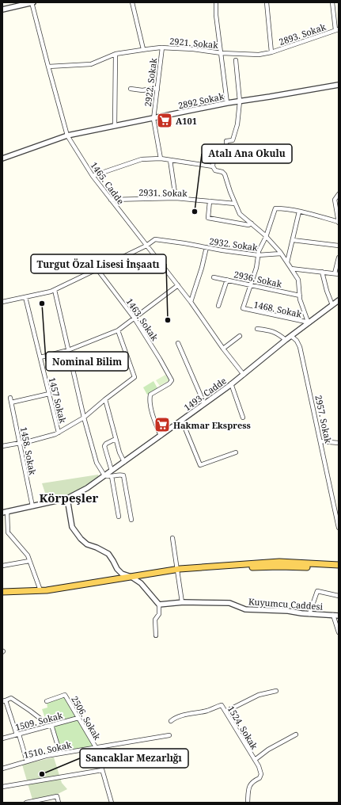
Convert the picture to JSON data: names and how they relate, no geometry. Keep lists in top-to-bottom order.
{
  "streets": {
    "street": [
      "2893. Sokak",
      "2921. Sokak",
      "2922. Sokak",
      "2892 Sokak",
      "1465. Cadde",
      "2931. Sokak",
      "2932. Sokak",
      "2936. Sokak",
      "1468. Sokak",
      "1463. Sokak",
      "1493. Cadde",
      "1457 Sokak",
      "2957. Sokak",
      "1458. Sokak",
      "Kuyumcu Caddesi",
      "2506. Sokak",
      "1509. Sokak",
      "1524. Sokak",
      "1510. Sokak"
    ]
  },
  "crossings": [
    ["2893. Sokak", "2921. Sokak"],
    ["2921. Sokak", "2922. Sokak"],
    ["2922. Sokak", "2892 Sokak"],
    ["2892 Sokak", "1465. Cadde"],
    ["1465. Cadde", "2931. Sokak"],
    ["1465. Cadde", "2932. Sokak"],
    ["1465. Cadde", "1493. Cadde"],
    ["2932. Sokak", "1463. Sokak"],
    ["2932. Sokak", "1457 Sokak"],
    ["2936. Sokak", "1468. Sokak"],
    ["1468. Sokak", "1493. Cadde"],
    ["1463. Sokak", "1493. Cadde"],
    ["1493. Cadde", "2957. Sokak"],
    ["1493. Cadde", "1458. Sokak"],
    ["1457 Sokak", "1458. Sokak"],
    ["2506. Sokak", "1509. Sokak"],
    ["2506. Sokak", "1510. Sokak"]
  ],
  "districts": ["Körpeşler"],
  "places": {
    "supermarket": ["A101", "Hakmar Ekspress"],
    "other": [
      "Atalı Ana Okulu",
      "Nominal Bilim",
      "Turgut Özal Lisesi İnşaatı",
      "Sancaklar Mezarlığı"
    ]
  }
}
